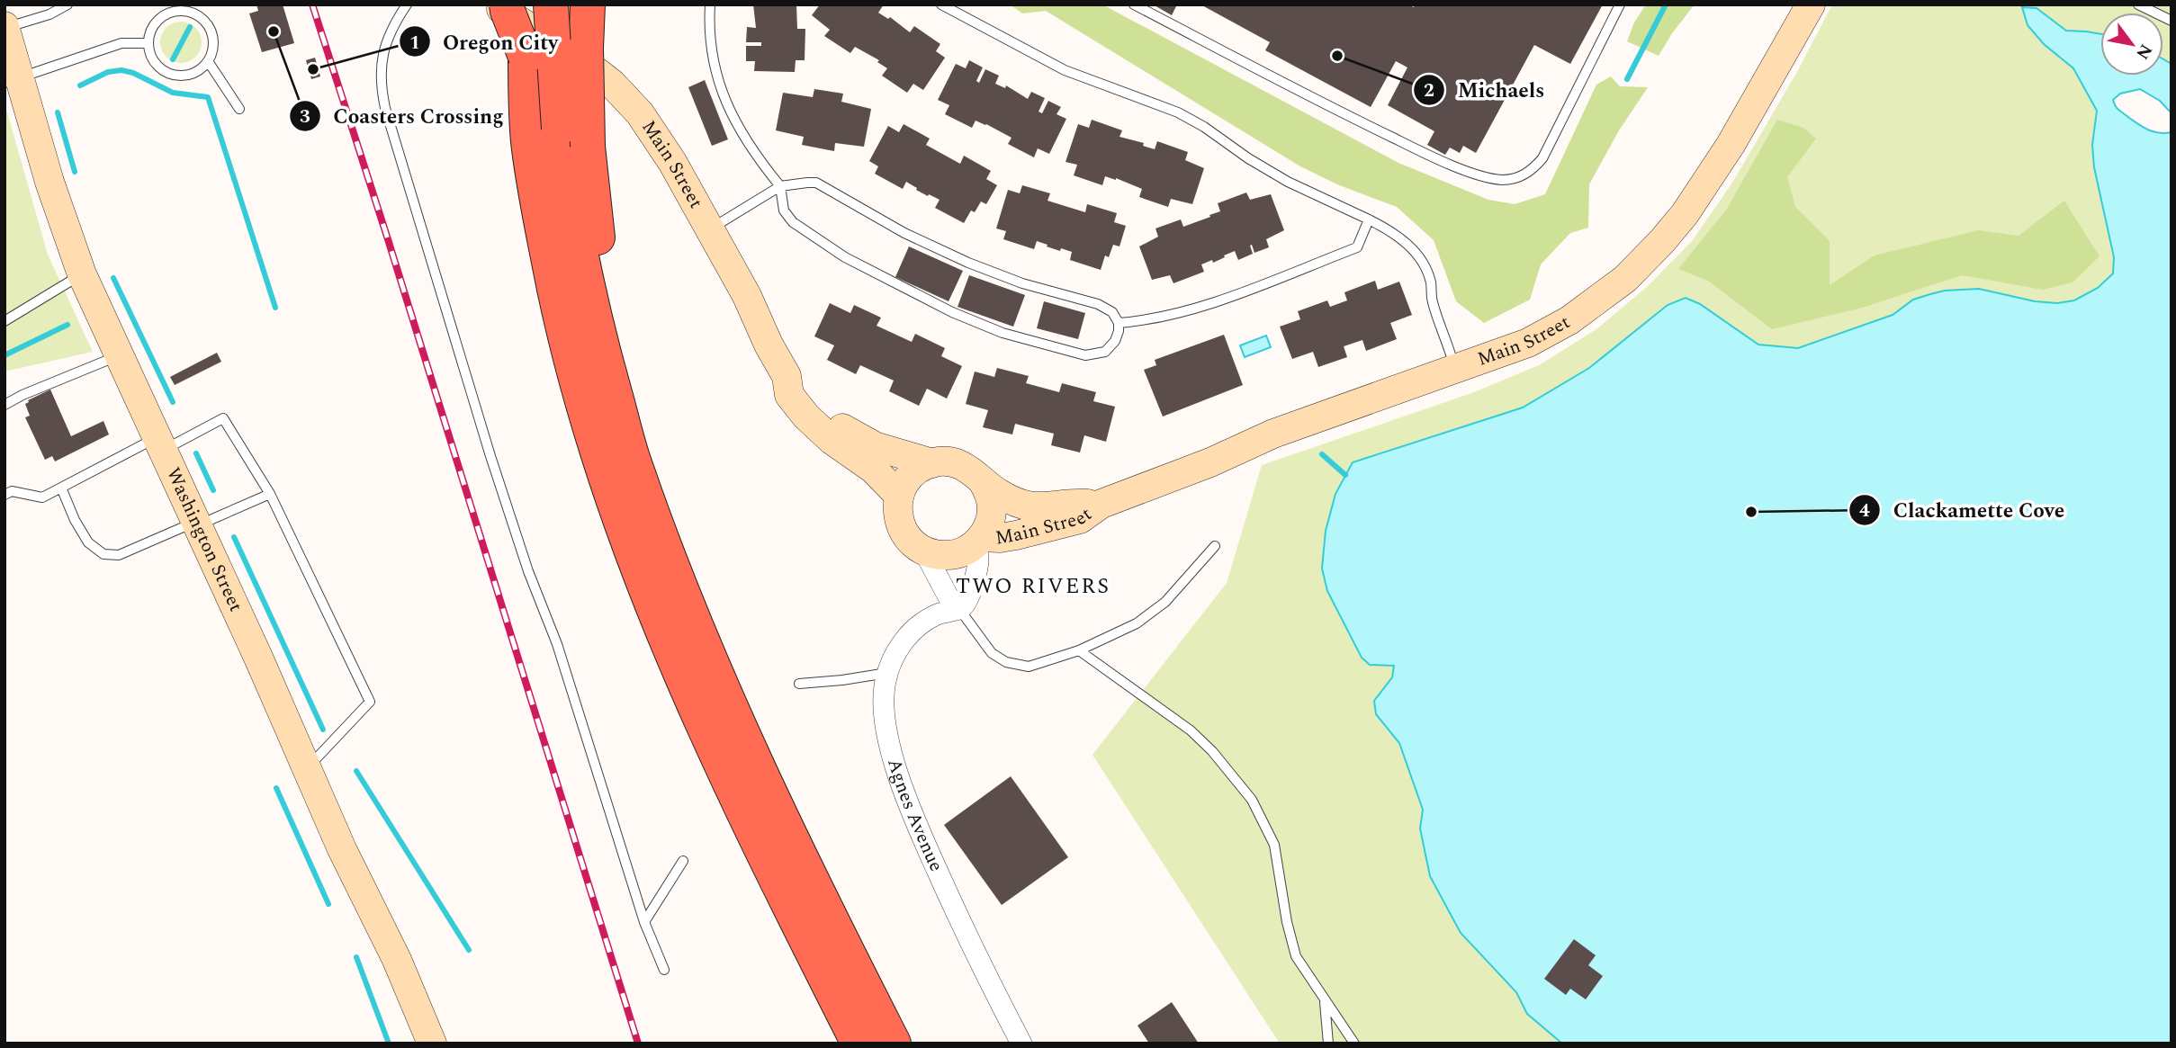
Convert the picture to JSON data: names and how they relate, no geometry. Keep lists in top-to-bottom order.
{
  "streets": {
    "street": ["Main Street", "Washington Street", "Agnes Avenue"]
  },
  "districts": ["TWO RIVERS"],
  "places": [
    "Coasters Crossing",
    "Michaels",
    "Oregon City",
    "Clackamette Cove"
  ],
  "north": "bottom right"
}
